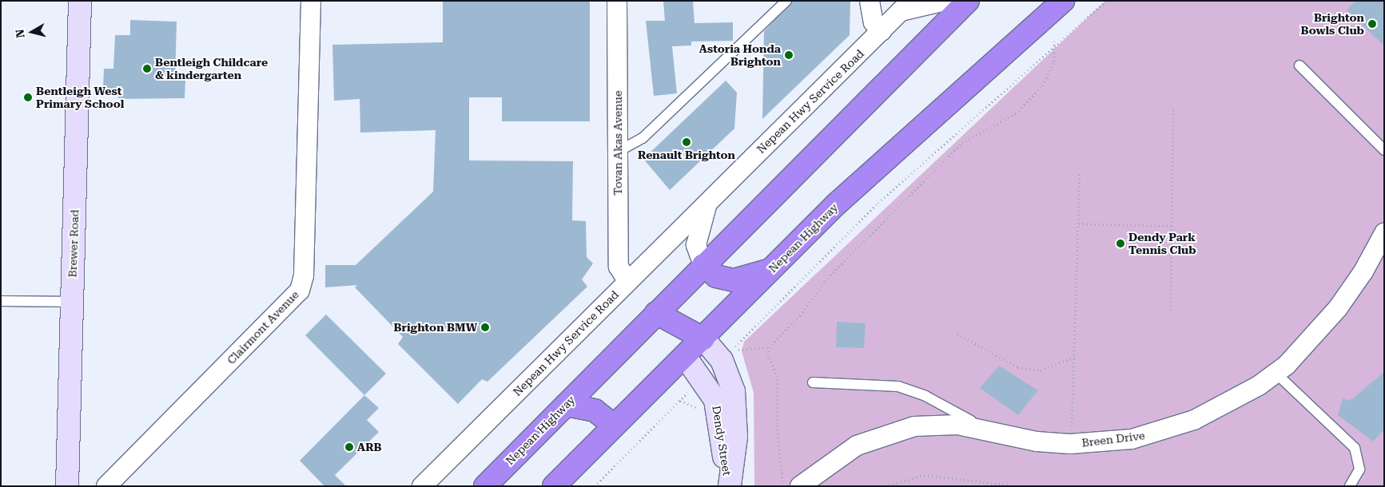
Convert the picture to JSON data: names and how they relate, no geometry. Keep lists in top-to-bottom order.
{
  "streets": {
    "highway": ["Nepean Highway"],
    "street": [
      "Nepean Hwy Service Road",
      "Tovan Akas Avenue",
      "Brewer Road",
      "Clairmont Avenue",
      "Breen Drive",
      "Dendy Street"
    ]
  },
  "crossings": [
    ["Nepean Hwy Service Road", "Tovan Akas Avenue"],
    ["Nepean Hwy Service Road", "Nepean Highway"],
    ["Nepean Highway", "Dendy Street"]
  ],
  "places": [
    "Brighton Bowls Club",
    "Astoria Honda Brighton",
    "Bentleigh Childcare & kindergarten",
    "Bentleigh West Primary School",
    "Renault Brighton",
    "Dendy Park Tennis Club",
    "Brighton BMW",
    "ARB"
  ],
  "north": "left"
}
